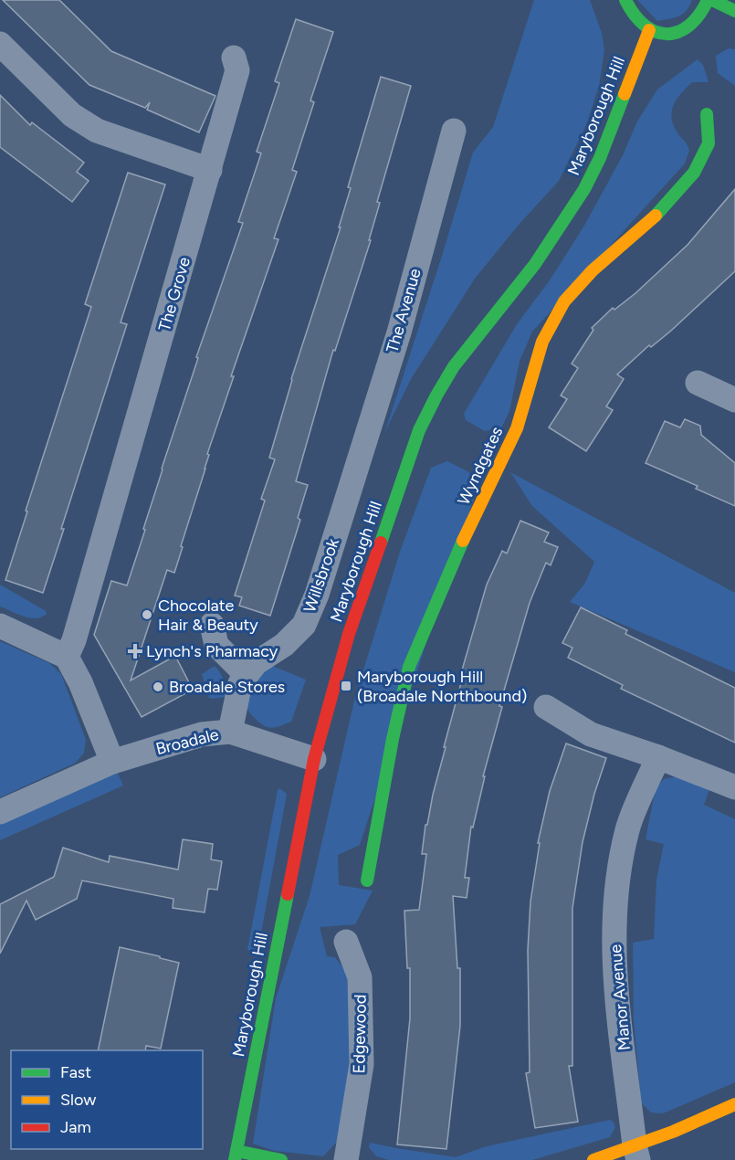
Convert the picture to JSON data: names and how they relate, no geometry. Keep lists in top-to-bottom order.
{
  "streets": {
    "street": [
      "Maryborough Hill",
      "The Grove",
      "The Avenue",
      "Wyndgates",
      "Willsbrook",
      "Broadale",
      "Manor Avenue",
      "Edgewood"
    ]
  },
  "crossings": [
    ["Maryborough Hill", "Broadale"],
    ["The Avenue", "Willsbrook"],
    ["Willsbrook", "Broadale"]
  ],
  "places": {
    "other": ["Chocolate Hair & Beauty", "Broadale Stores"],
    "health": ["Lynch's Pharmacy"],
    "transit": ["Maryborough Hill (Broadale Northbound)"]
  },
  "legend": ["Fast", "Slow", "Jam"]
}
